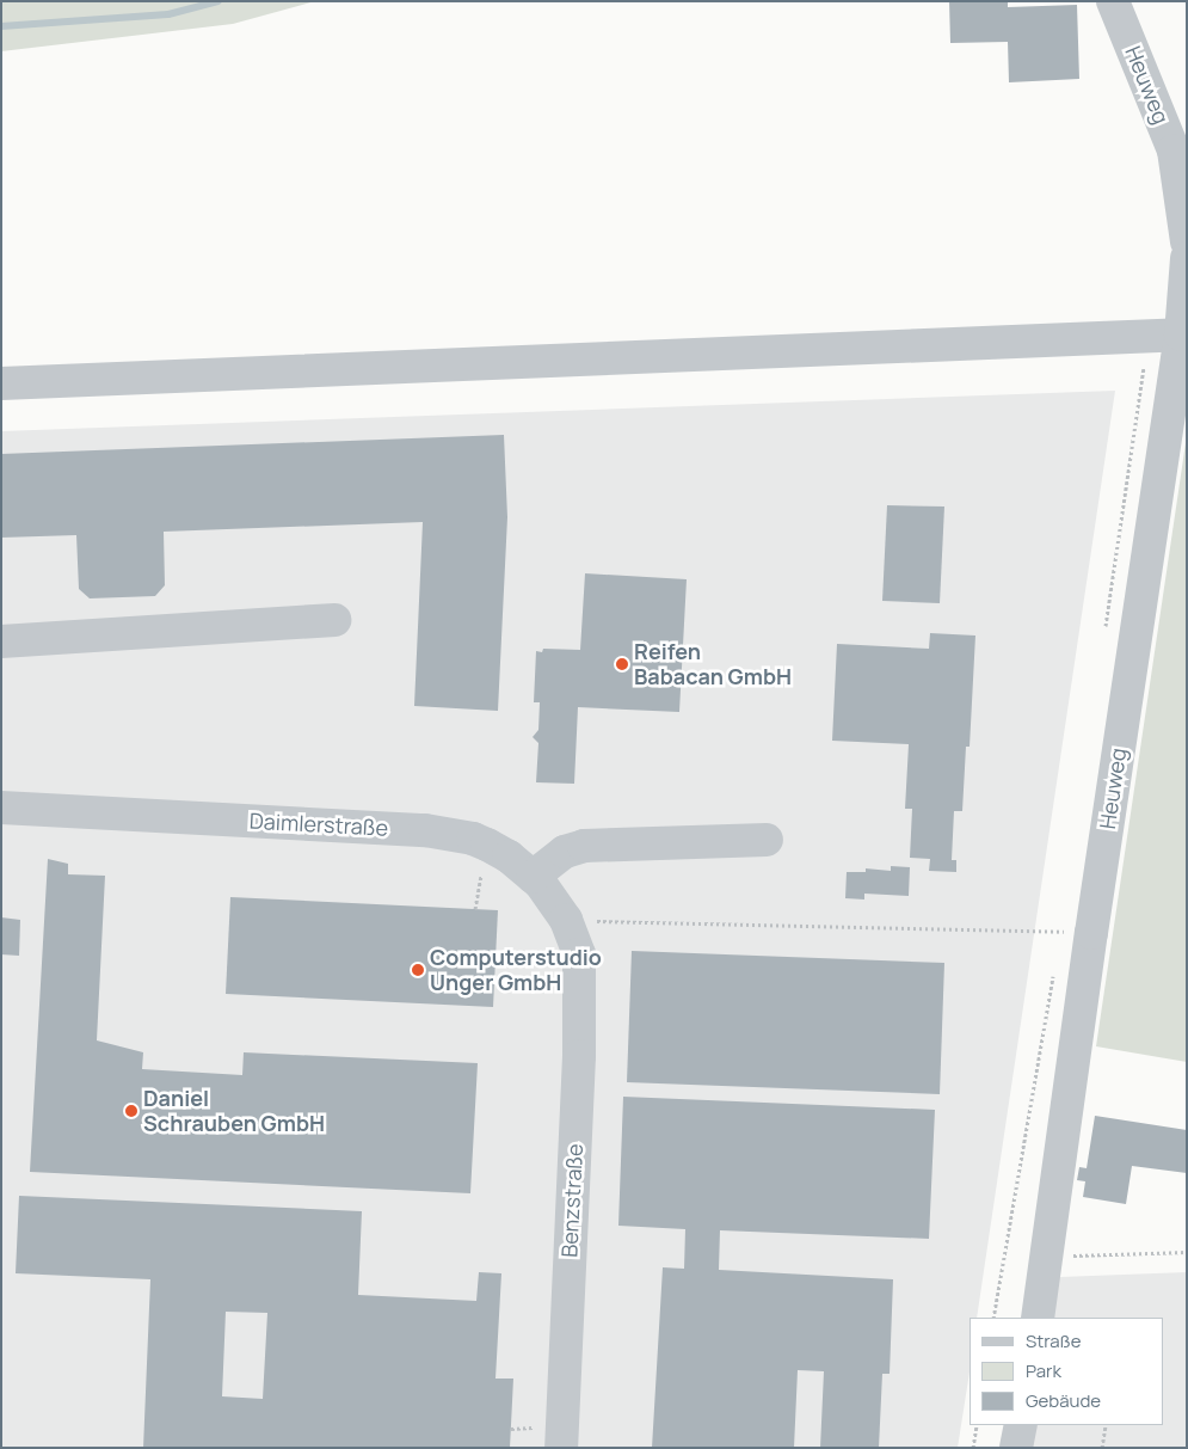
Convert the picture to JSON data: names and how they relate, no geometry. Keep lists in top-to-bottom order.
{
  "streets": {
    "street": ["Heuweg", "Daimlerstraße", "Benzstraße"]
  },
  "crossings": [
    ["Daimlerstraße", "Benzstraße"]
  ],
  "places": ["Reifen Babacan GmbH", "Computerstudio Unger GmbH", "Daniel Schrauben GmbH"],
  "legend": ["Straße", "Park", "Gebäude"]
}
